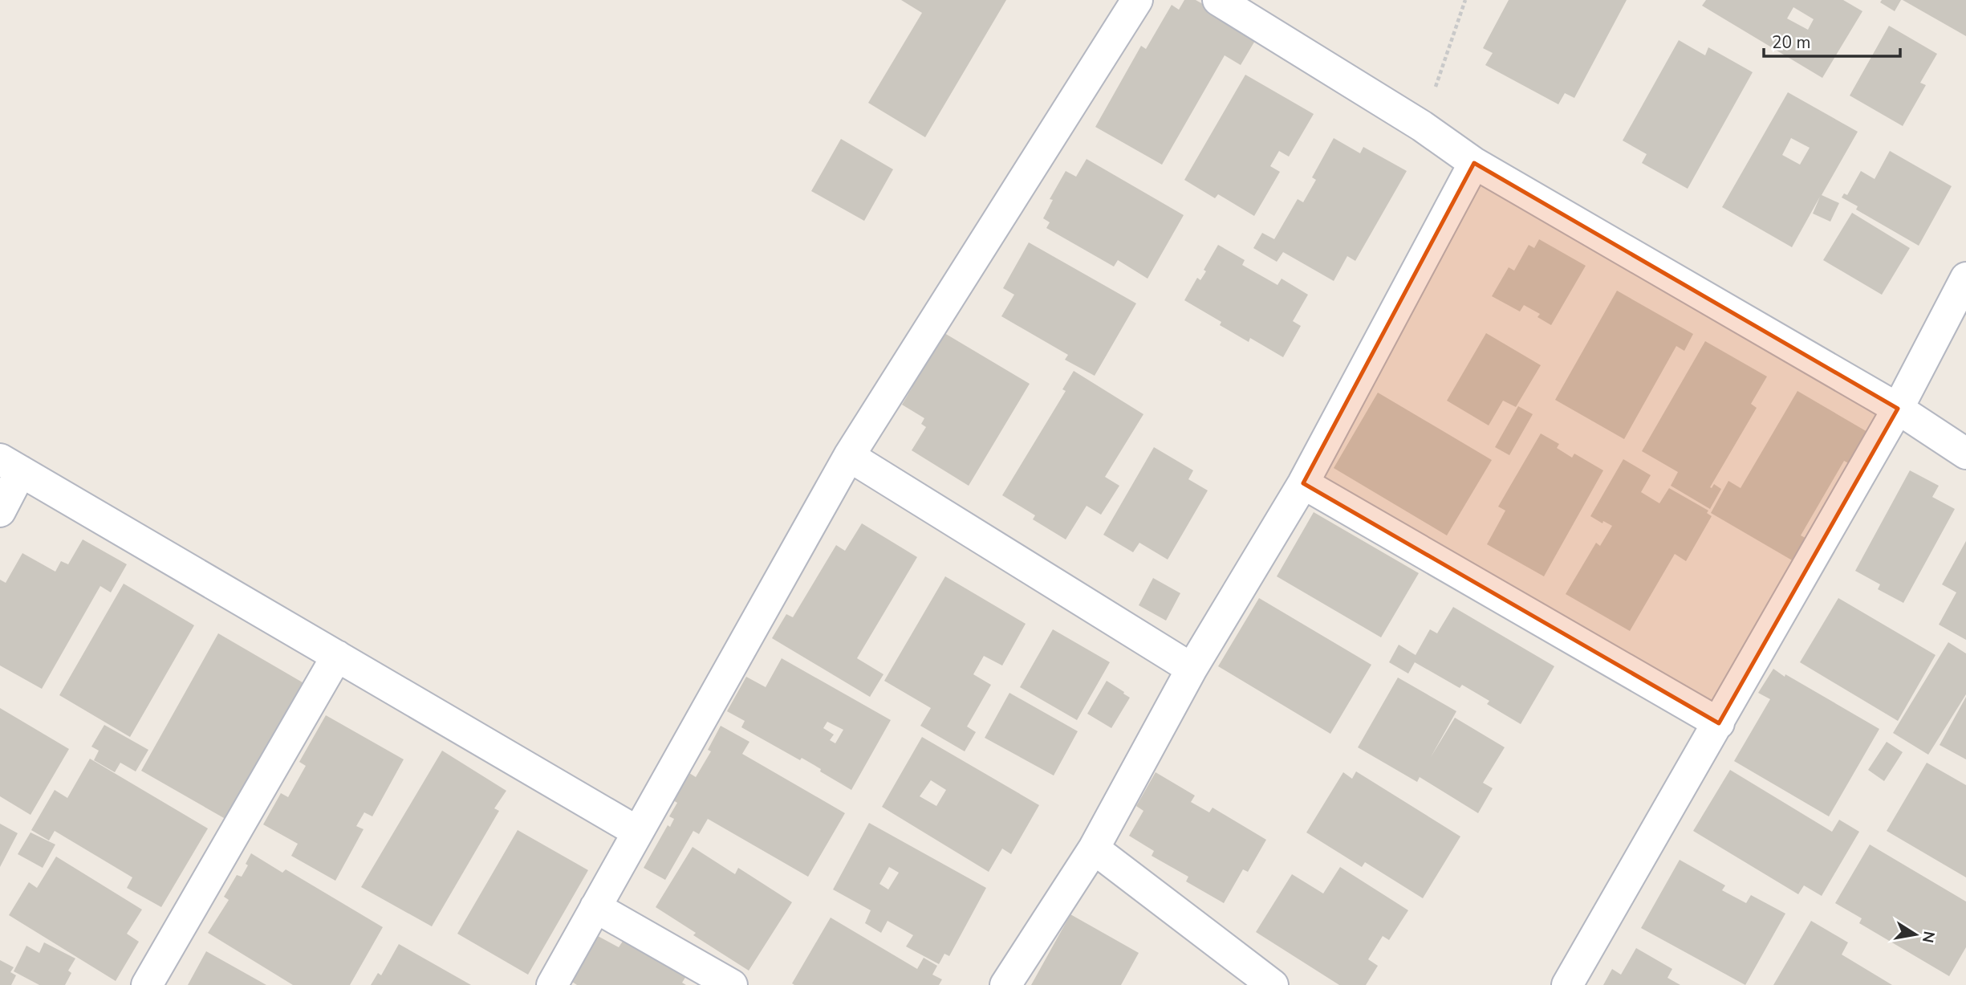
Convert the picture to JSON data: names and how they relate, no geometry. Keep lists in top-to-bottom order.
{
  "scale_bar": "20 m",
  "north": "right"
}
